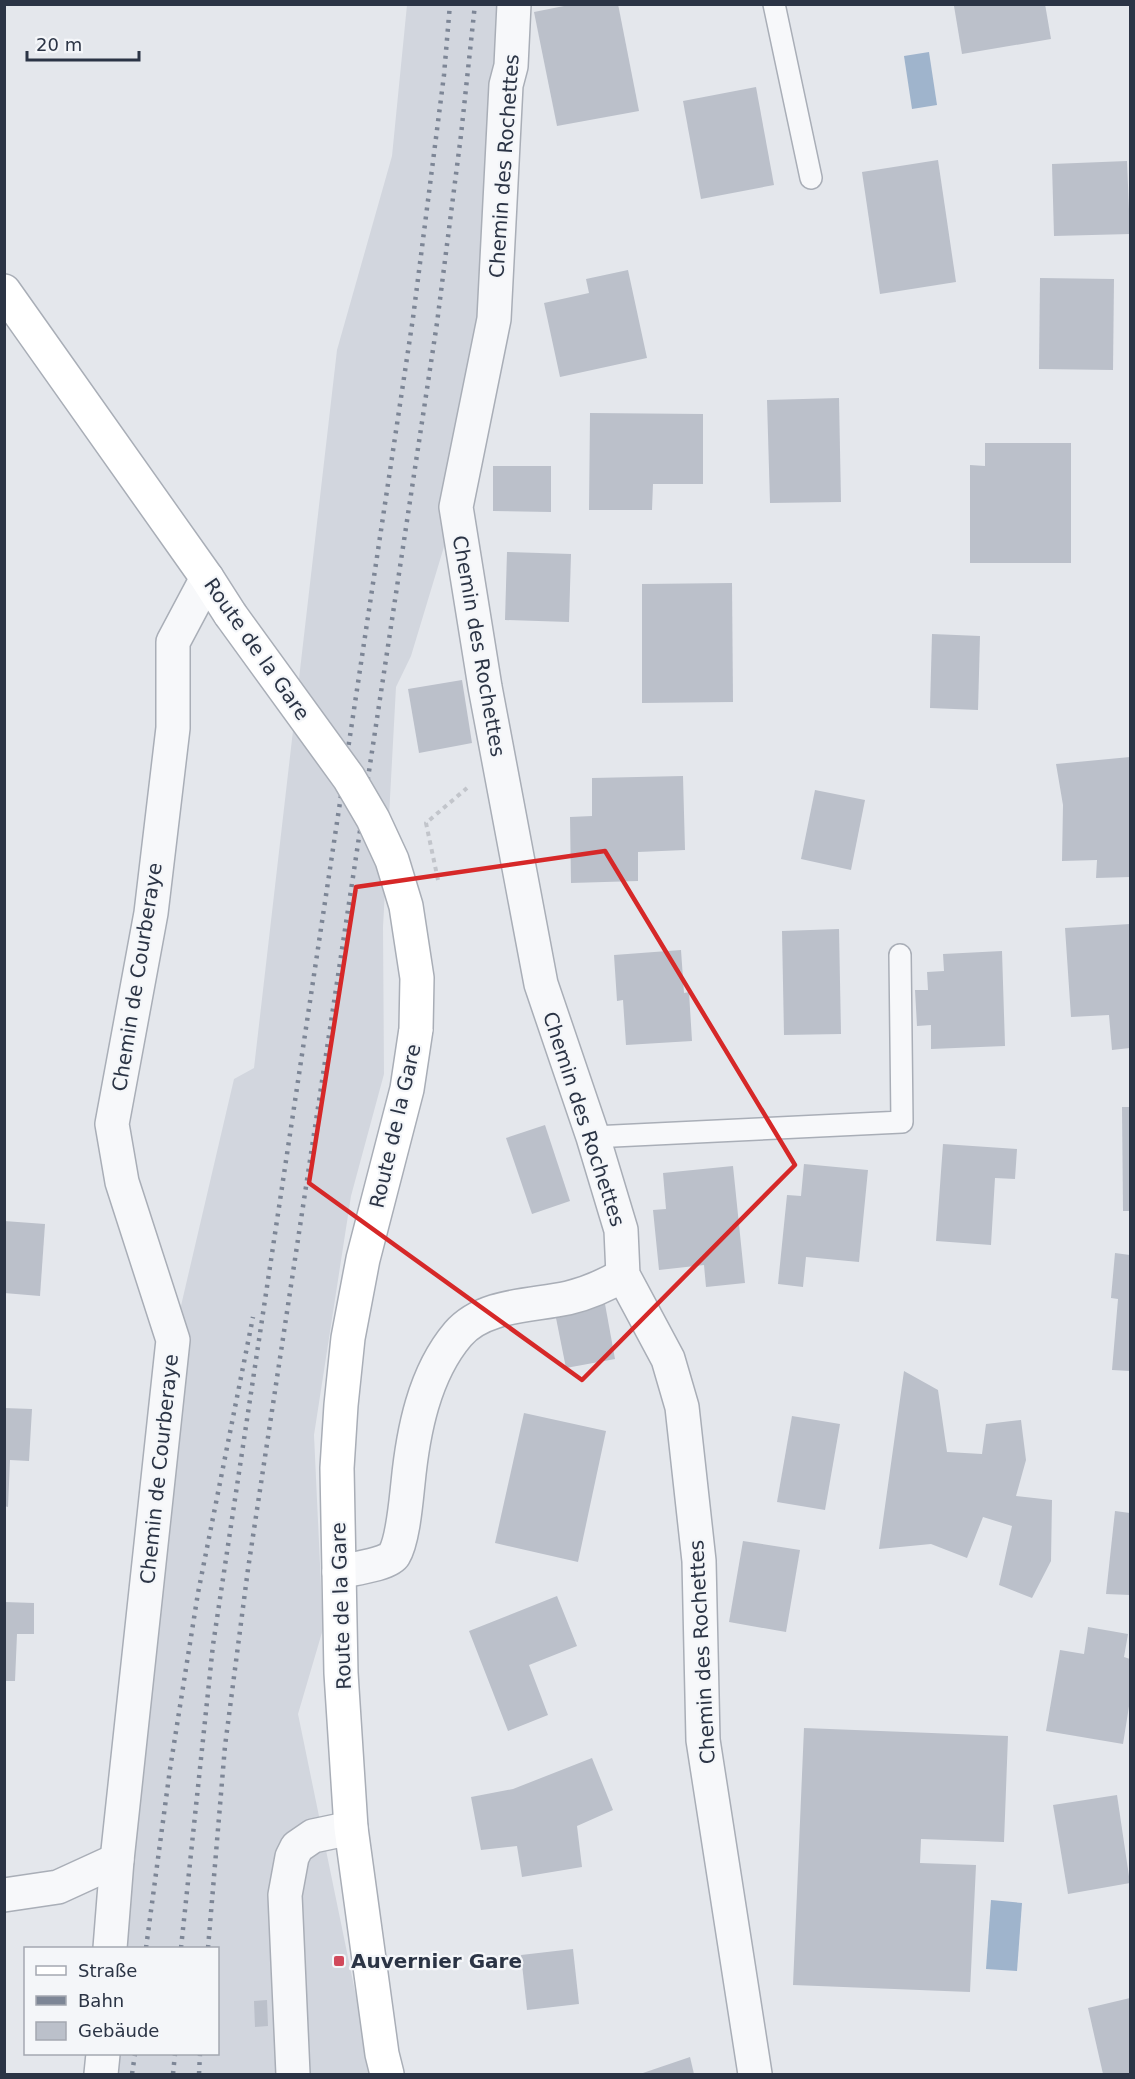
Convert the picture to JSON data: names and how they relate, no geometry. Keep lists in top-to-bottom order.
{
  "streets": {
    "main road": ["Route de la Gare"],
    "street": ["Chemin des Rochettes", "Chemin de Courberaye"]
  },
  "crossings": [
    ["Route de la Gare", "Chemin de Courberaye"]
  ],
  "places": {
    "transit": ["Auvernier Gare"]
  },
  "legend": ["Straße", "Bahn", "Gebäude"],
  "scale_bar": "20 m"
}
